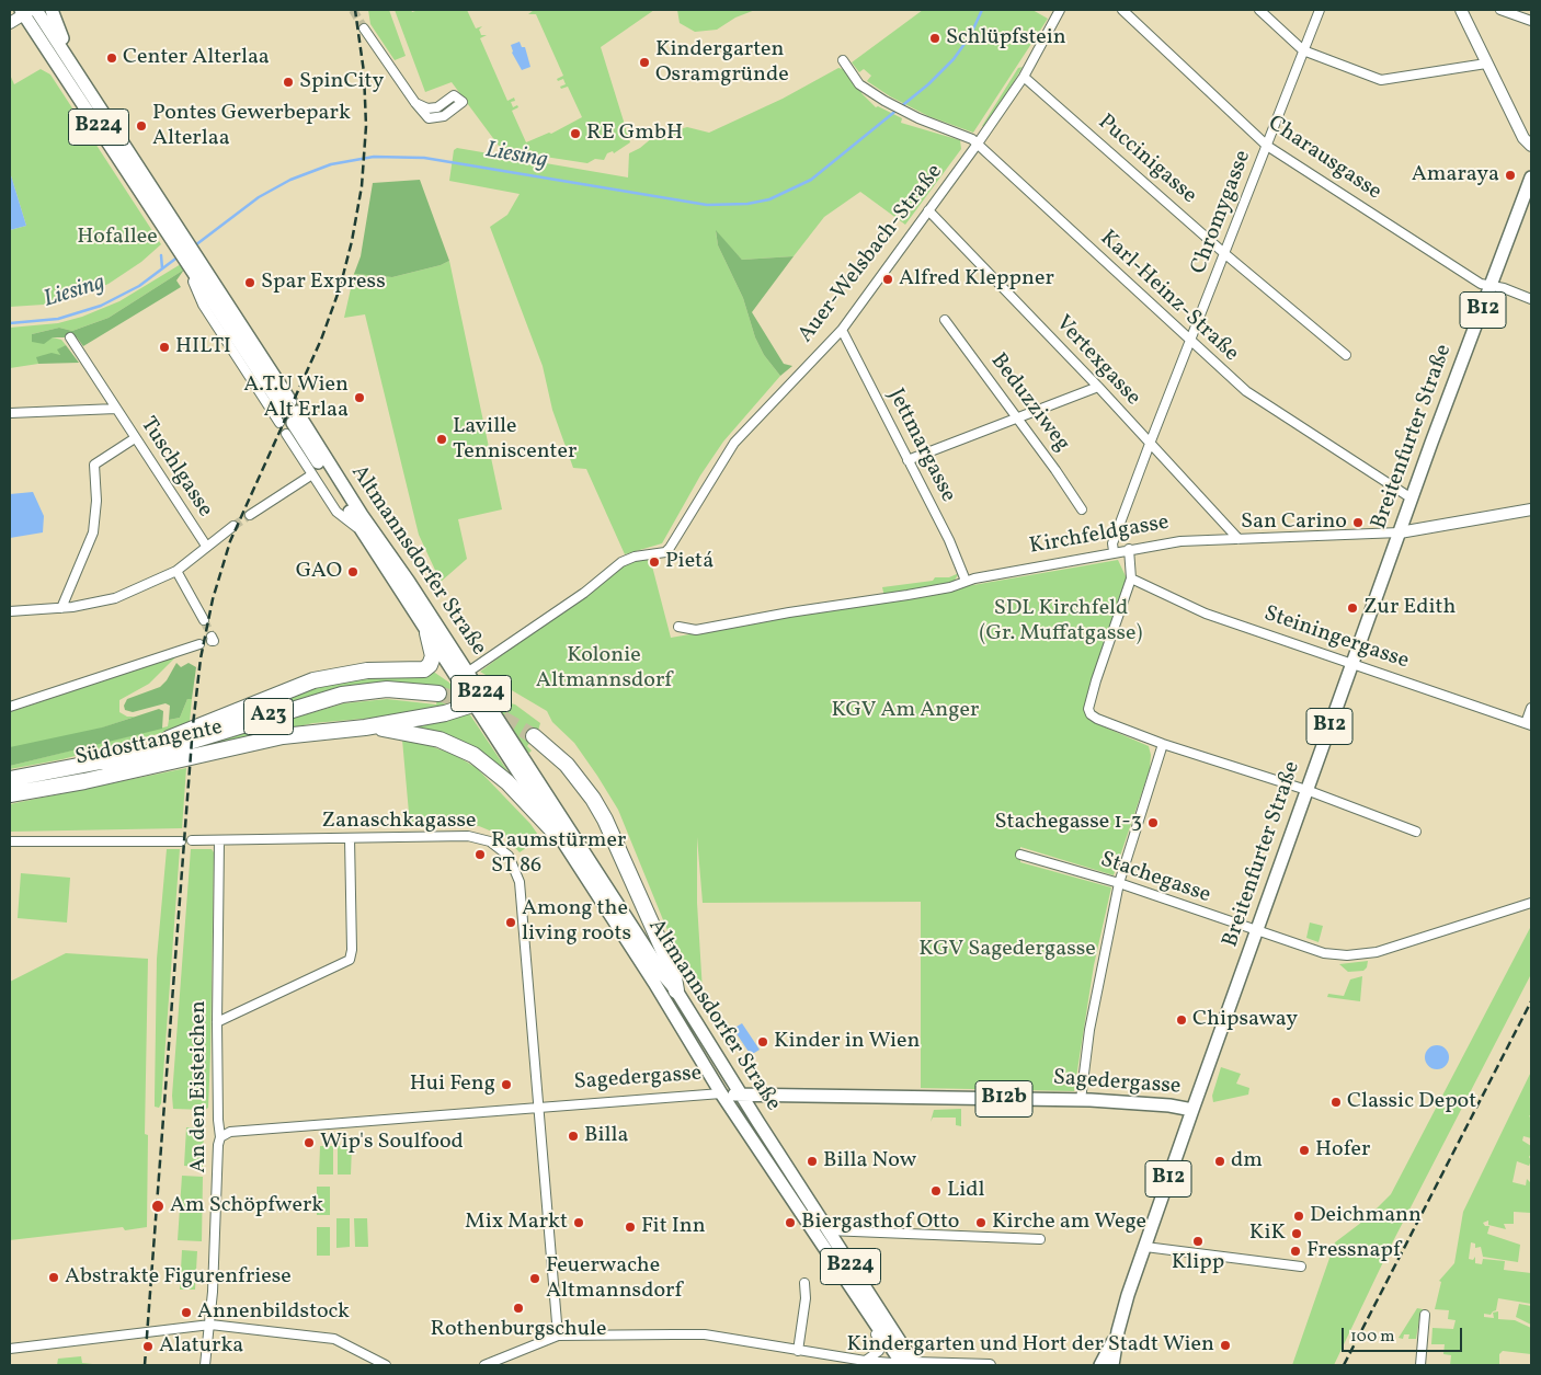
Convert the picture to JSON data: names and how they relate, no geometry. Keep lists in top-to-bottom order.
{
  "streets": {
    "highway": ["A23", "Südosttangente"],
    "main road": [
      "B224",
      "B12",
      "Breitenfurter Straße",
      "Altmannsdorfer Straße",
      "Sagedergasse",
      "B12b"
    ],
    "street": [
      "Charausgasse",
      "Puccinigasse",
      "Chromygasse",
      "Auer-Welsbach-Straße",
      "Karl-Heinz-Straße",
      "Vertexgasse",
      "Beduzziweg",
      "Jettmargasse",
      "Tuschlgasse",
      "Kirchfeldgasse",
      "Steiningergasse",
      "Zanaschkagasse",
      "Stachegasse",
      "An den Eisteichen"
    ]
  },
  "crossings": [
    ["B224", "Altmannsdorfer Straße"],
    ["Charausgasse", "Chromygasse"],
    ["Charausgasse", "Breitenfurter Straße"],
    ["Puccinigasse", "Chromygasse"],
    ["Puccinigasse", "Auer-Welsbach-Straße"],
    ["Chromygasse", "Karl-Heinz-Straße"],
    ["Chromygasse", "Vertexgasse"],
    ["Chromygasse", "Kirchfeldgasse"],
    ["Auer-Welsbach-Straße", "Karl-Heinz-Straße"],
    ["Auer-Welsbach-Straße", "Vertexgasse"],
    ["Auer-Welsbach-Straße", "Jettmargasse"],
    ["Auer-Welsbach-Straße", "Altmannsdorfer Straße"],
    ["Karl-Heinz-Straße", "Breitenfurter Straße"],
    ["Vertexgasse", "Kirchfeldgasse"],
    ["Breitenfurter Straße", "Kirchfeldgasse"],
    ["Breitenfurter Straße", "Steiningergasse"],
    ["Breitenfurter Straße", "Stachegasse"],
    ["Breitenfurter Straße", "Sagedergasse"],
    ["Jettmargasse", "Kirchfeldgasse"],
    ["Altmannsdorfer Straße", "Südosttangente"],
    ["Altmannsdorfer Straße", "Sagedergasse"],
    ["Zanaschkagasse", "Sagedergasse"],
    ["Zanaschkagasse", "An den Eisteichen"],
    ["Sagedergasse", "An den Eisteichen"]
  ],
  "water": ["Liesing"],
  "parks": [
    "Hofallee",
    "SDL Kirchfeld (Gr. Muffatgasse)",
    "Kolonie Altmannsdorf",
    "KGV Am Anger",
    "KGV Sagedergasse"
  ],
  "places": [
    "Schlüpfstein",
    "Center Alterlaa",
    "Kindergarten Osramgründe",
    "SpinCity",
    "Pontes Gewerbepark Alterlaa",
    "RE GmbH",
    "Amaraya",
    "Alfred Kleppner",
    "Spar Express",
    "HILTI",
    "A.T.U Wien Alt Erlaa",
    "Laville Tenniscenter",
    "San Carino",
    "Pietá",
    "GAO",
    "Zur Edith",
    "Stachegasse 1-3",
    "Raumstürmer ST 86",
    "Among the living roots",
    "Chipsaway",
    "Kinder in Wien",
    "Hui Feng",
    "Classic Depot",
    "Billa",
    "Wip's Soulfood",
    "Hofer",
    "Billa Now",
    "dm",
    "Lidl",
    "Am Schöpfwerk",
    "Deichmann",
    "Mix Markt",
    "Biergasthof Otto",
    "Kirche am Wege",
    "Fit Inn",
    "KiK",
    "Klipp",
    "Fressnapf",
    "Abstrakte Figurenfriese",
    "Feuerwache Altmannsdorf",
    "Rothenburgschule",
    "Annenbildstock",
    "Kindergarten und Hort der Stadt Wien",
    "Alaturka"
  ],
  "scale_bar": "100 m"
}
